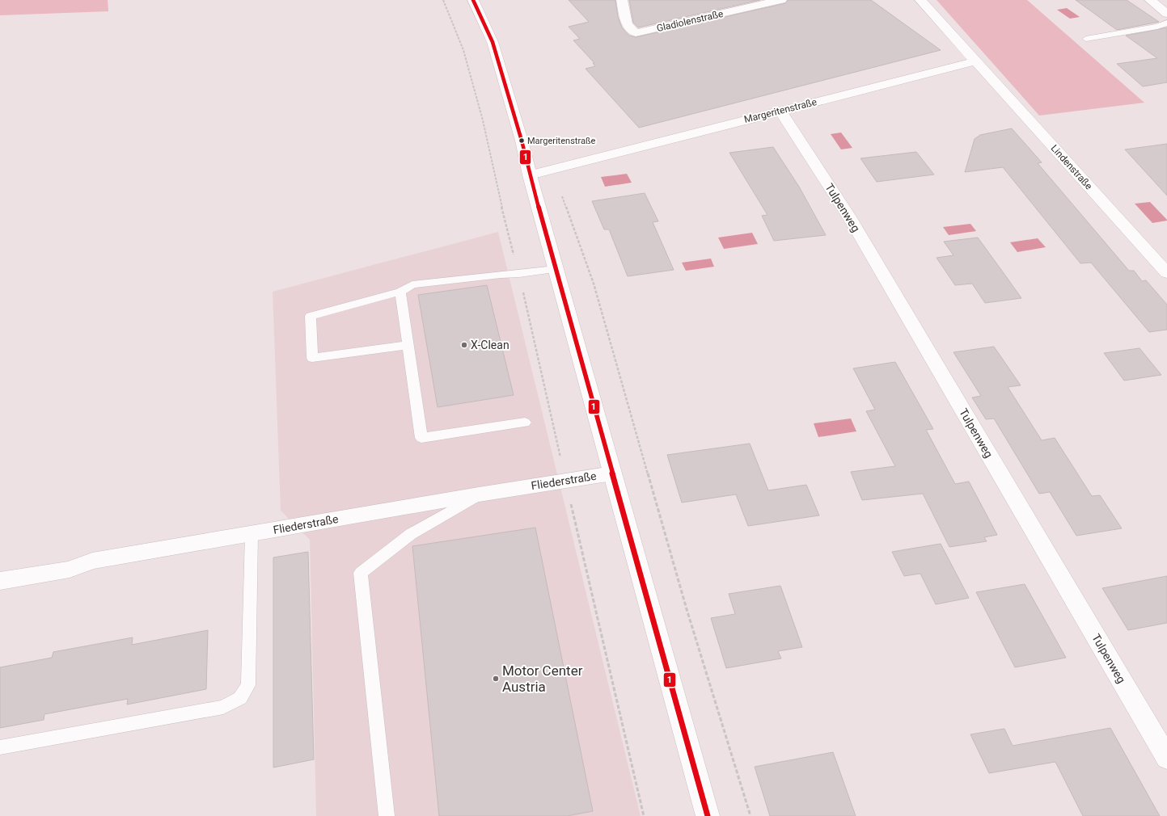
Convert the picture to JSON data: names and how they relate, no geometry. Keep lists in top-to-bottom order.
{
  "streets": {
    "street": [
      "Gladiolenstraße",
      "Margeritenstraße",
      "Lindenstraße",
      "Tulpenweg",
      "Fliederstraße"
    ]
  },
  "crossings": [
    ["Margeritenstraße", "Lindenstraße"],
    ["Margeritenstraße", "Tulpenweg"]
  ],
  "places": ["Margeritenstraße", "X-Clean", "Motor Center Austria"],
  "lines": ["transit line 1"]
}
